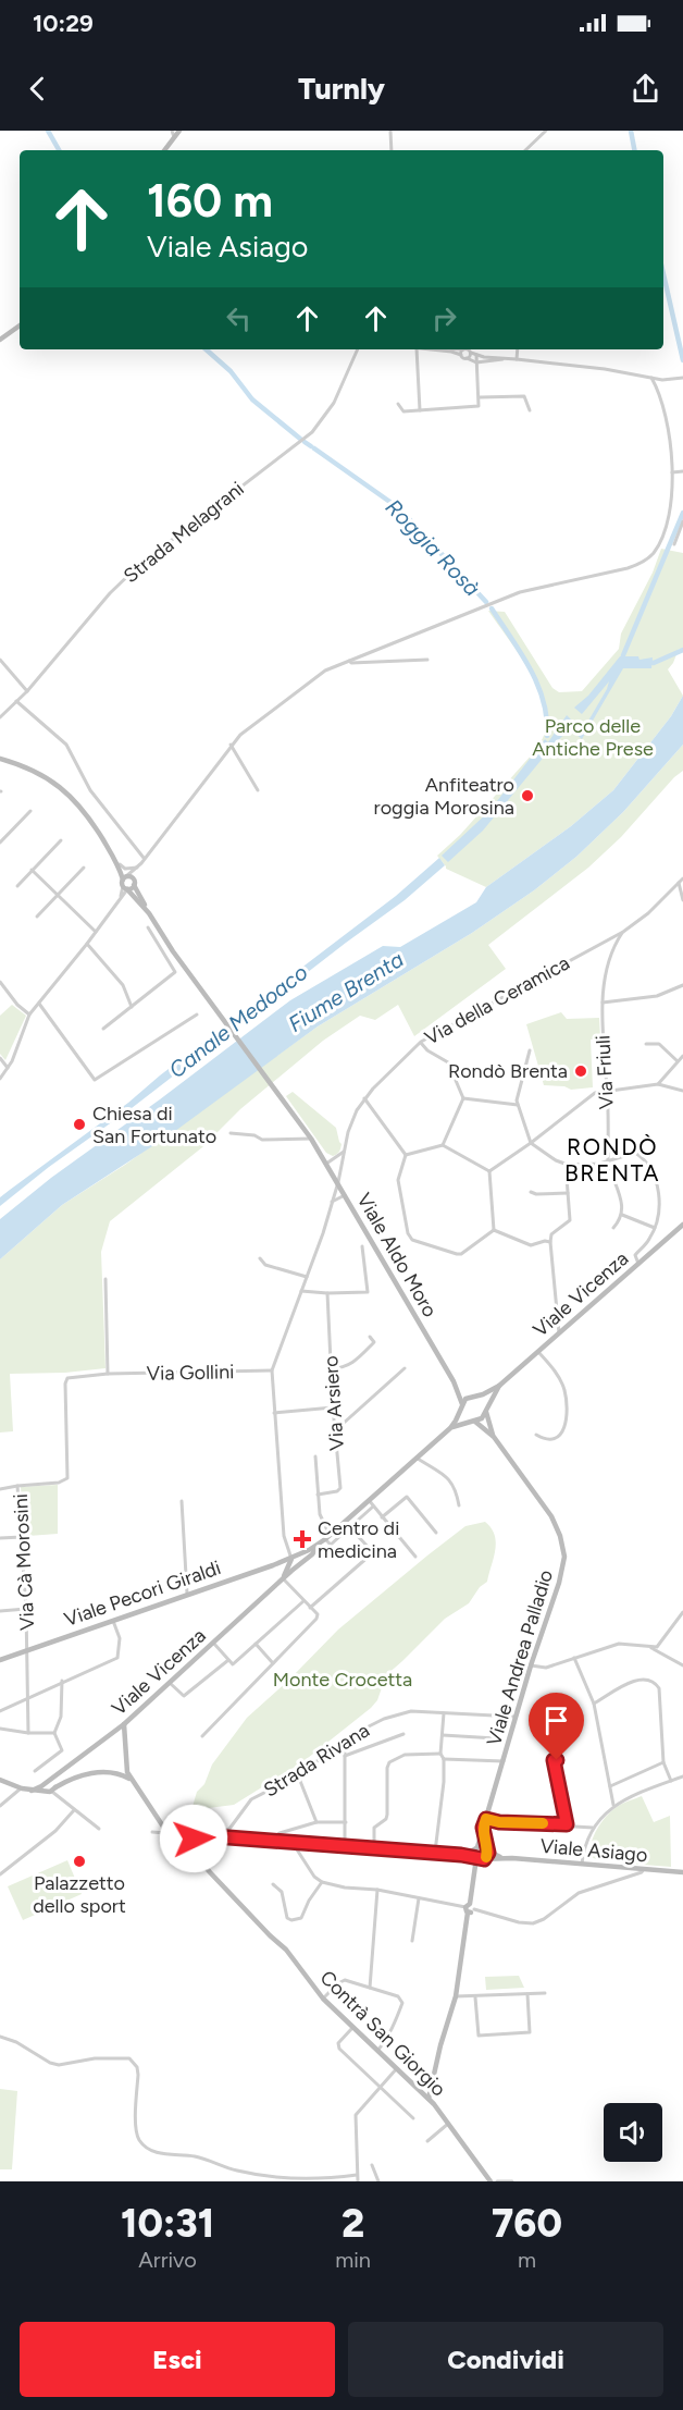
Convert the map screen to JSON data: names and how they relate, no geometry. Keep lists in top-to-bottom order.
{
  "streets": {
    "main road": [
      "Viale Aldo Moro",
      "Viale Vicenza",
      "Viale Pecori Giraldi",
      "Viale Andrea Palladio",
      "Viale Asiago",
      "Contrà San Giorgio"
    ],
    "street": [
      "Strada Melagrani",
      "Via della Ceramica",
      "Via Friuli",
      "Via Gollini",
      "Via Arsiero",
      "Via Cà Morosini",
      "Strada Rivana"
    ]
  },
  "crossings": [
    ["Via della Ceramica", "Via Friuli"],
    ["Via della Ceramica", "Viale Aldo Moro"],
    ["Via della Ceramica", "Via Gollini"],
    ["Viale Aldo Moro", "Viale Vicenza"],
    ["Viale Aldo Moro", "Viale Andrea Palladio"],
    ["Viale Vicenza", "Viale Pecori Giraldi"],
    ["Viale Vicenza", "Viale Andrea Palladio"],
    ["Via Gollini", "Via Cà Morosini"],
    ["Via Cà Morosini", "Viale Pecori Giraldi"],
    ["Viale Andrea Palladio", "Strada Rivana"],
    ["Viale Andrea Palladio", "Viale Asiago"],
    ["Strada Rivana", "Viale Asiago"],
    ["Viale Asiago", "Contrà San Giorgio"]
  ],
  "districts": ["RONDÒ BRENTA"],
  "water": ["Roggia Rosà", "Fiume Brenta", "Canale Medoaco"],
  "parks": ["Parco delle Antiche Prese", "Monte Crocetta"],
  "places": {
    "other": [
      "Anfiteatro roggia Morosina",
      "Rondò Brenta",
      "Chiesa di San Fortunato",
      "Palazzetto dello sport"
    ],
    "health": ["Centro di medicina"]
  },
  "page": {
    "status": "10:29",
    "header": "Turnly",
    "turn": ["160 m", "Viale Asiago"],
    "eta": [
      "10:31",
      "Arrivo",
      "2",
      "min",
      "760",
      "m"
    ],
    "buttons": ["Esci", "Condividi"]
  }
}
